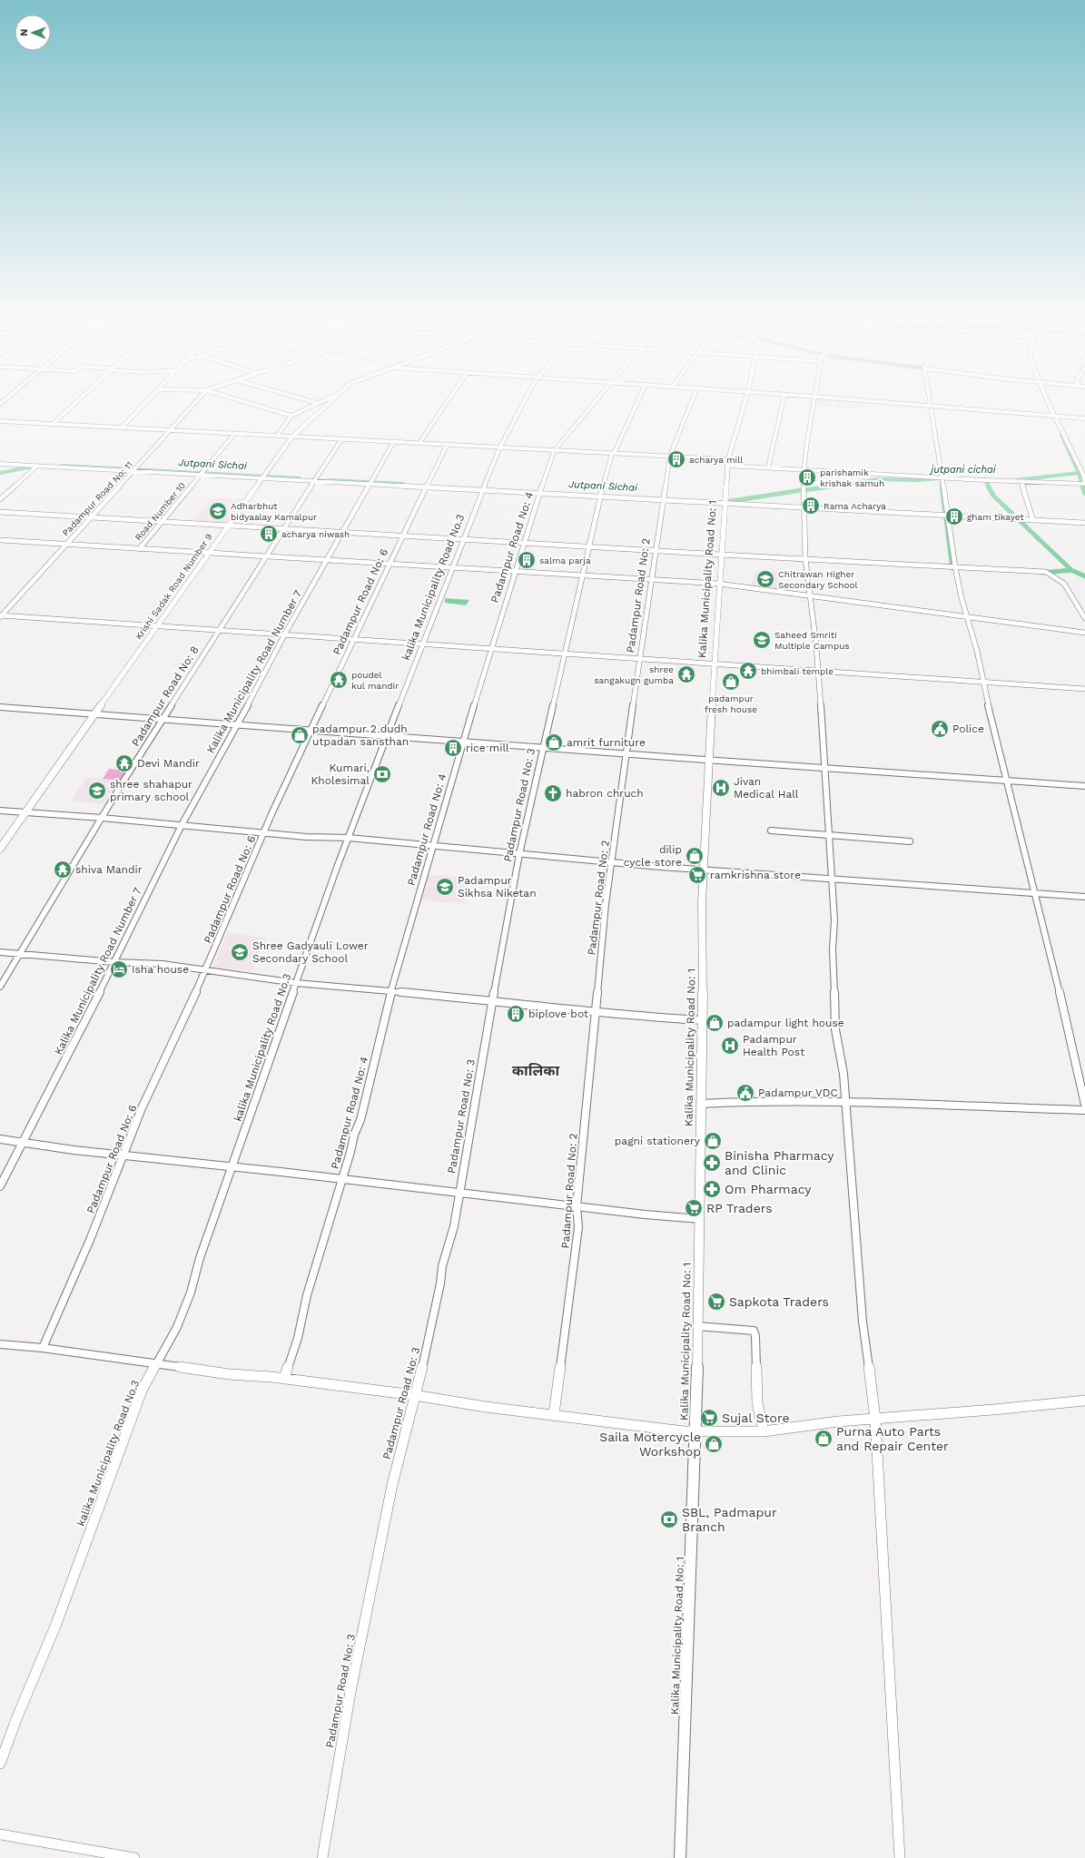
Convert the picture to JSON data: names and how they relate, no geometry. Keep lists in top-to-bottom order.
{
  "streets": {
    "street": [
      "Padampur Road No: 11",
      "Road Number 10",
      "Padampur Road No: 4",
      "Kalika Municipality Road No: 1",
      "Krishi Sadak Road Number 9",
      "kalika Municipality Road No.3",
      "Padampur Road No: 2",
      "Padampur Road No: 6",
      "Kalika Municipality Road Number 7",
      "Padampur Road No: 8",
      "Padampur Road No: 3"
    ]
  },
  "districts": ["कालिका"],
  "water": ["Jutpani Sichai", "jutpani cichai"],
  "places": {
    "building": [
      "acharya mill",
      "parishamik krishak samuh",
      "Rama Acharya",
      "gham tikayet",
      "acharya niwash",
      "salma parja",
      "rice mill",
      "biplove bot"
    ],
    "school or university": [
      "Adharbhut bidyaalay Kamalpur",
      "Chitrawan Higher Secondary School",
      "Saheed Smriti Multiple Campus",
      "shree shahapur primary school",
      "Padampur Sikhsa Niketan",
      "Shree Gadyauli Lower Secondary School"
    ],
    "temple": [
      "bhimbali temple",
      "shree sangakugn gumba",
      "poudel kul mandir",
      "Devi Mandir",
      "shiva Mandir"
    ],
    "shop": [
      "padampur fresh house",
      "padampur 2 dudh utpadan sansthan",
      "amrit furniture",
      "dilip cycle store",
      "padampur light house",
      "pagni stationery",
      "Purna Auto Parts and Repair Center",
      "Saila Motercycle Workshop"
    ],
    "public building": ["Police", "Padampur VDC"],
    "bank": ["Kumari, Kholesimal", "SBL, Padmapur Branch"],
    "hospital": ["Jivan Medical Hall", "Padampur Health Post"],
    "church": ["habron chruch"],
    "supermarket": [
      "ramkrishna store",
      "RP Traders",
      "Sapkota Traders",
      "Sujal Store"
    ],
    "hotel": ["Isha house"],
    "pharmacy": ["Binisha Pharmacy and Clinic", "Om Pharmacy"]
  },
  "north": "left"
}
